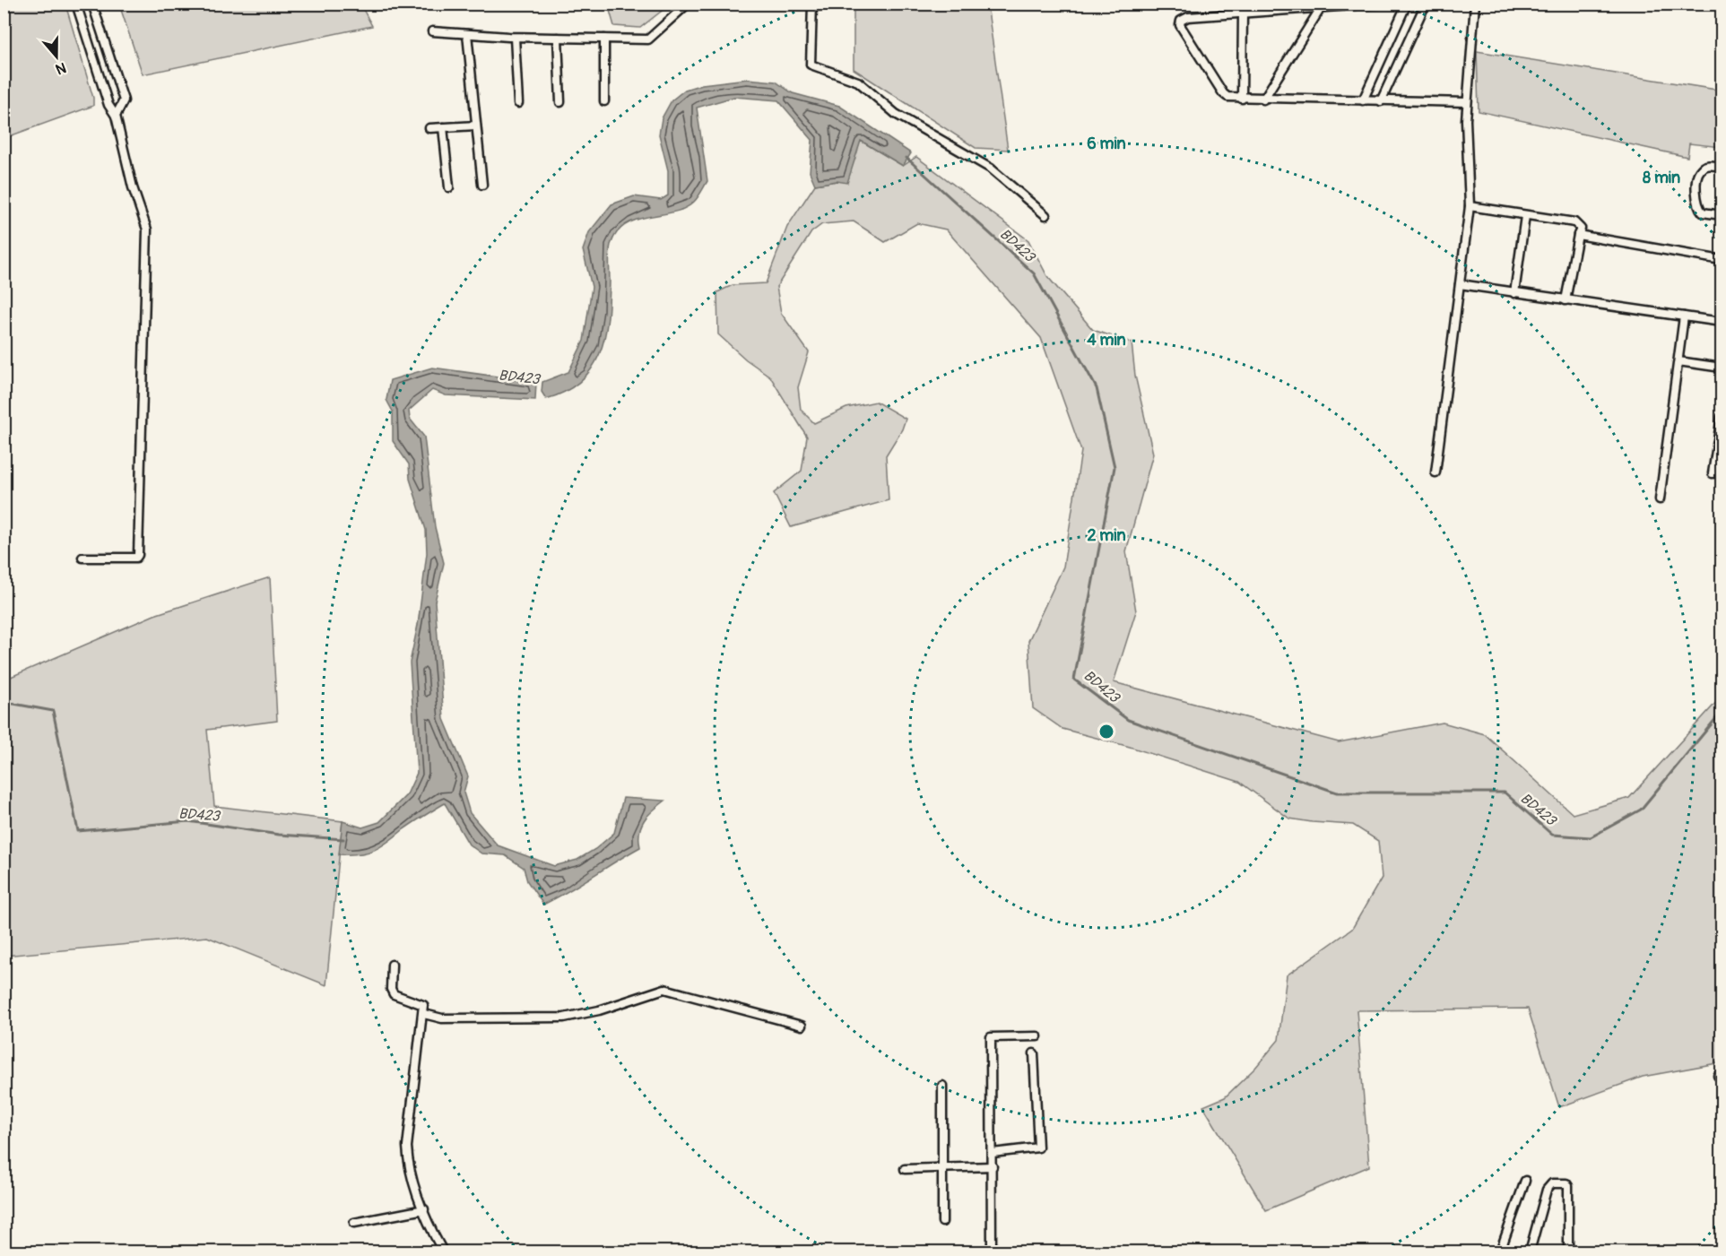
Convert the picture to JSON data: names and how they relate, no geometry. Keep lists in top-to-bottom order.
{
  "water": ["BD423"],
  "north": "bottom",
  "rings": [
    "6 min",
    "8 min",
    "4 min",
    "2 min"
  ]
}
